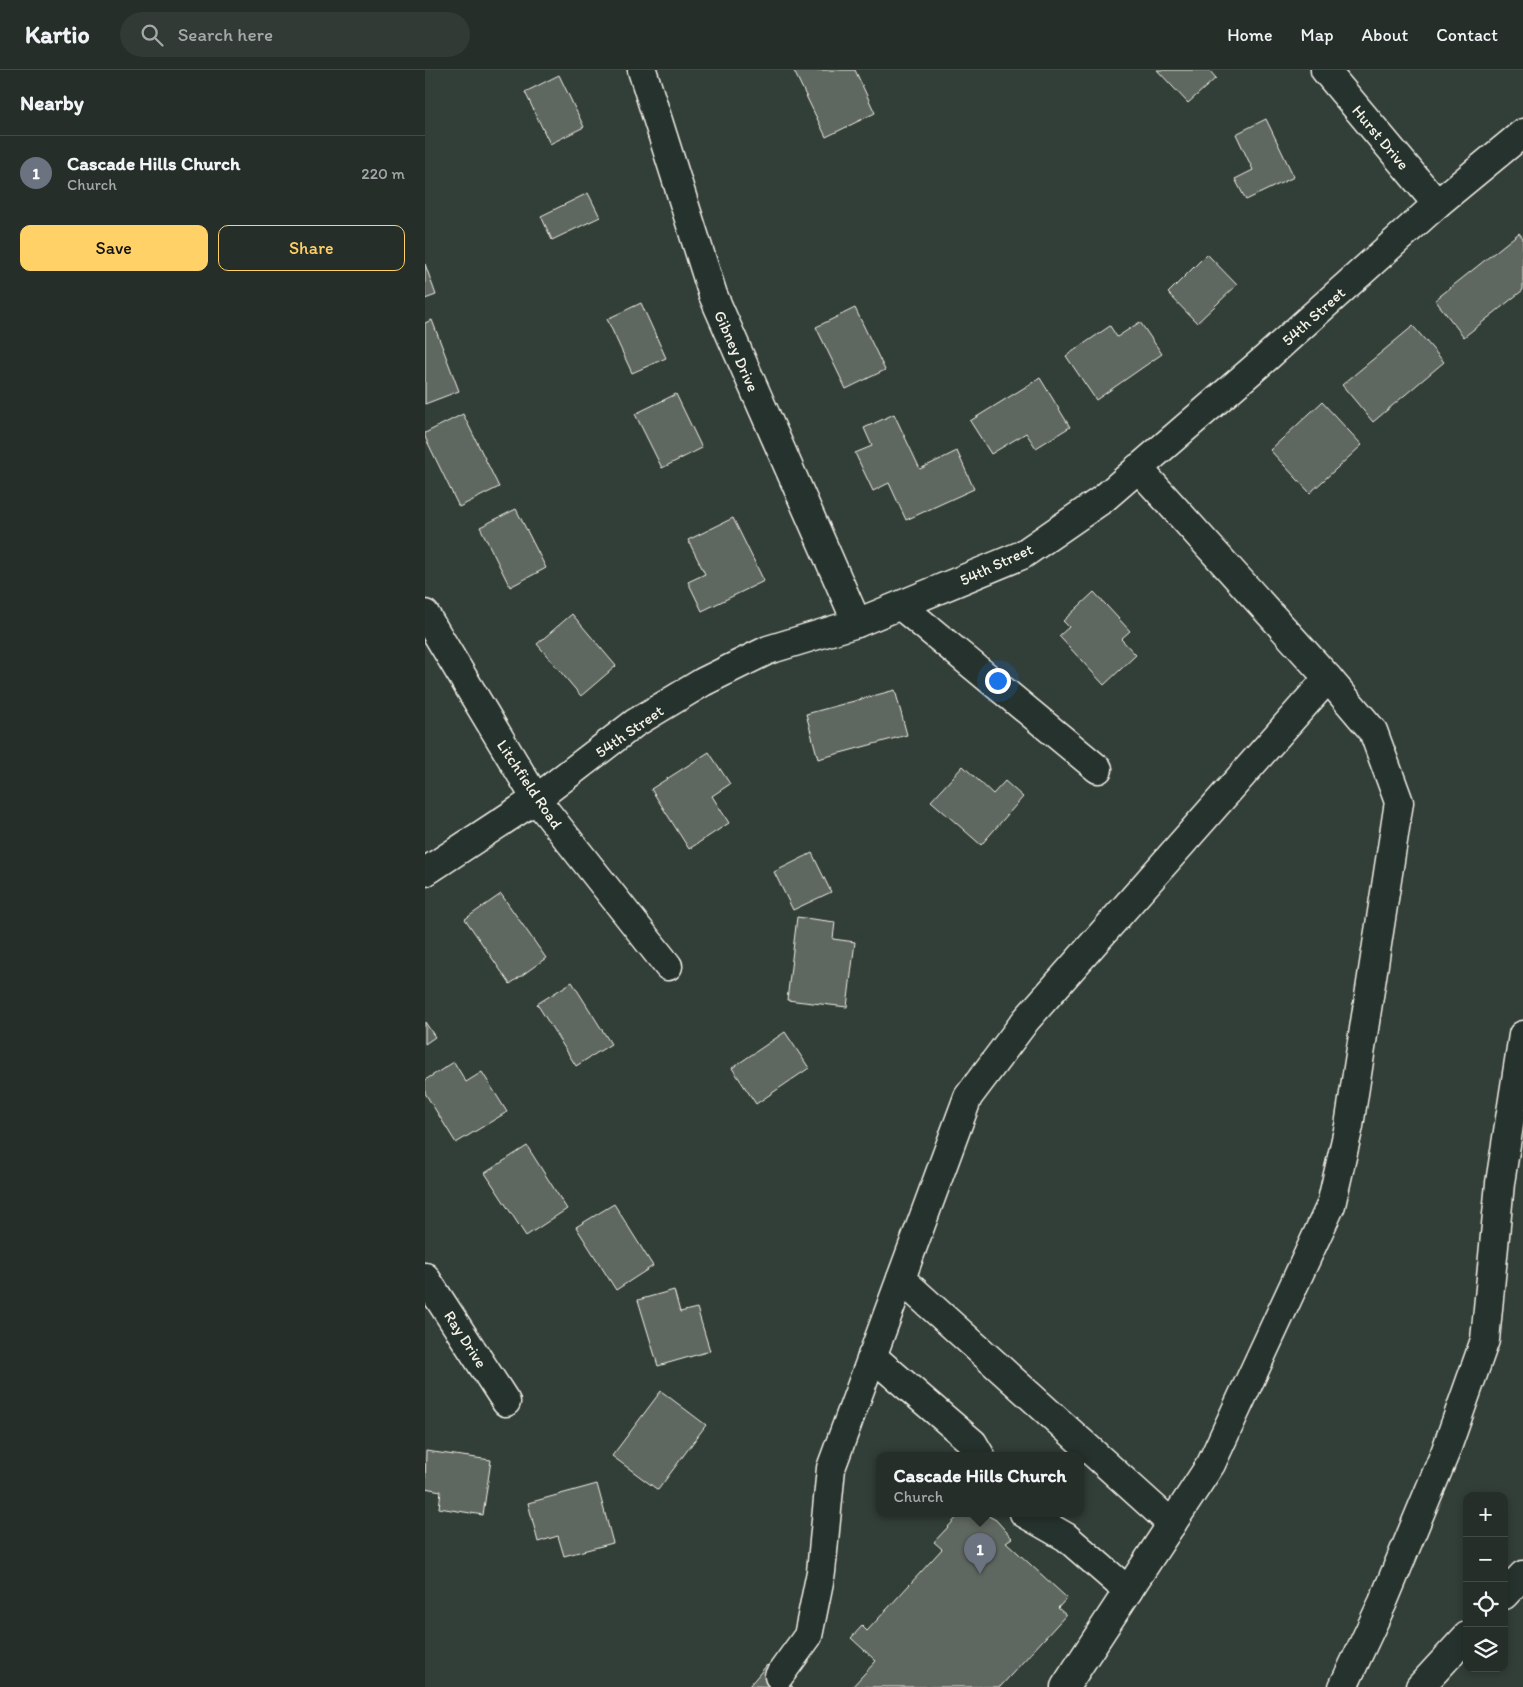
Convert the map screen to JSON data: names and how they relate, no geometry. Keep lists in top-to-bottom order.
{
  "streets": {
    "main road": [
      "Hurst Drive",
      "54th Street",
      "Gibney Drive",
      "Litchfield Road",
      "Ray Drive"
    ]
  },
  "crossings": [
    ["Hurst Drive", "54th Street"],
    ["54th Street", "Gibney Drive"],
    ["54th Street", "Litchfield Road"]
  ],
  "page": {
    "header": "Kartio",
    "search": "Search here",
    "nav": [
      "Home",
      "Map",
      "About",
      "Contact"
    ],
    "heading": "Nearby",
    "list": [
      {
        "mark": "1",
        "name": "Cascade Hills Church",
        "note": "Church",
        "value": "220 m"
      }
    ],
    "buttons": ["Save", "Share"],
    "popup": ["Cascade Hills Church", "Church"],
    "map_buttons": ["+", "−"],
    "pins": "1"
  }
}
